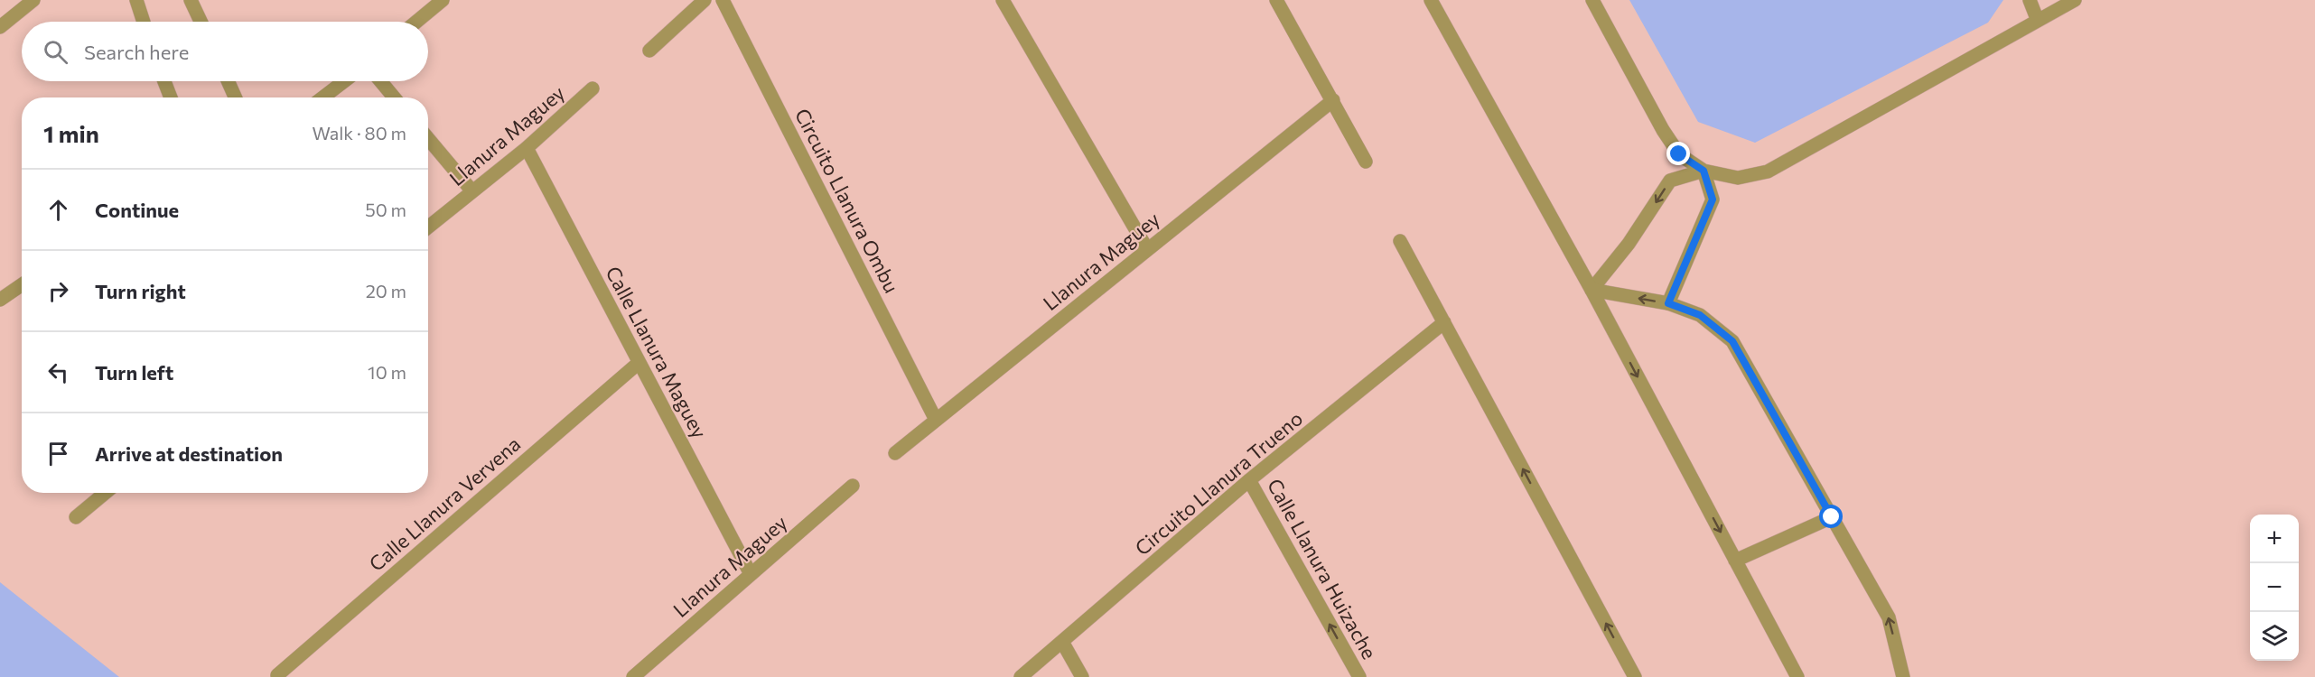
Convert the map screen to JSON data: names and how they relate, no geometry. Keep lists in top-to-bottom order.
{
  "streets": {
    "street": [
      "Llanura Maguey",
      "Circuito Llanura Ombu",
      "Calle Llanura Maguey",
      "Circuito Llanura Trueno",
      "Calle Llanura Vervena",
      "Calle Llanura Huizache"
    ]
  },
  "crossings": [
    ["Llanura Maguey", "Circuito Llanura Ombu"],
    ["Llanura Maguey", "Calle Llanura Maguey"],
    ["Calle Llanura Maguey", "Calle Llanura Vervena"],
    ["Circuito Llanura Trueno", "Calle Llanura Huizache"]
  ],
  "one_way": ["Calle Llanura Huizache"],
  "page": {
    "search": "Search here",
    "heading": ["1 min", "Walk · 80 m"],
    "list": [
      ["Continue", "50 m"],
      ["Turn right", "20 m"],
      ["Turn left", "10 m"],
      "Arrive at destination"
    ],
    "map_buttons": ["+", "−"]
  }
}
